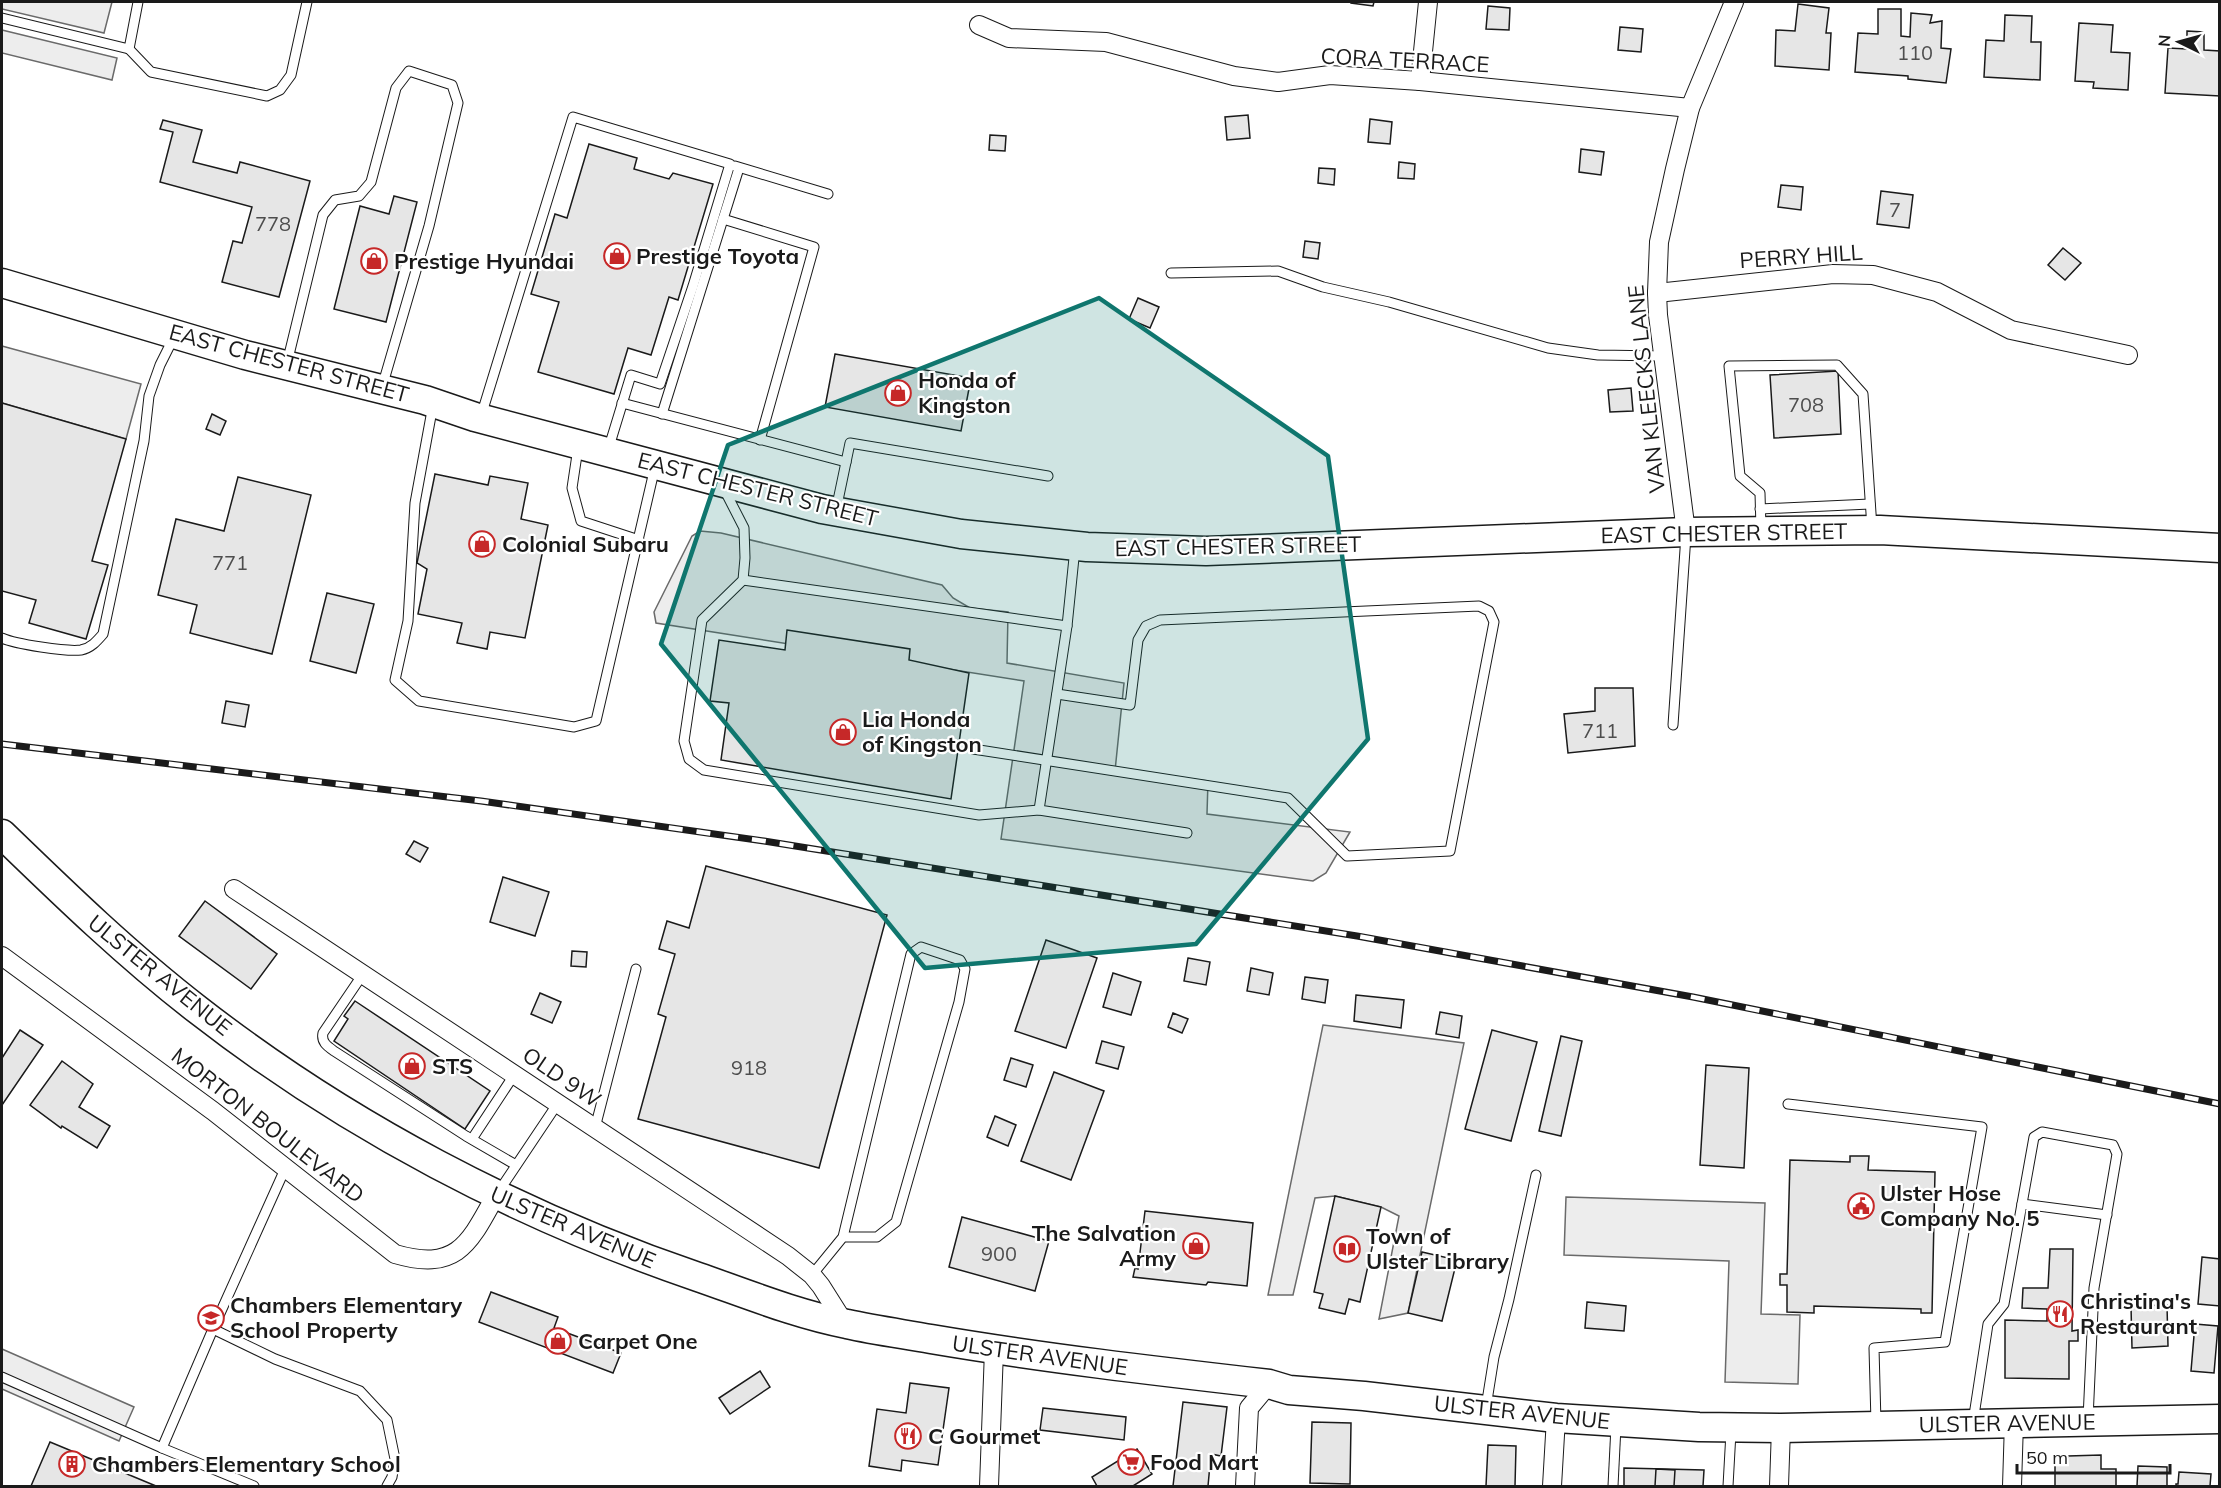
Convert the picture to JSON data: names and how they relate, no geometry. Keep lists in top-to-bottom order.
{
  "streets": {
    "main road": ["EAST CHESTER STREET", "ULSTER AVENUE"],
    "street": [
      "CORA TERRACE",
      "PERRY HILL",
      "VAN KLEECKS LANE",
      "OLD 9W",
      "MORTON BOULEVARD"
    ]
  },
  "crossings": [
    ["CORA TERRACE", "VAN KLEECKS LANE"],
    ["PERRY HILL", "VAN KLEECKS LANE"],
    ["EAST CHESTER STREET", "VAN KLEECKS LANE"],
    ["ULSTER AVENUE", "OLD 9W"],
    ["ULSTER AVENUE", "MORTON BOULEVARD"]
  ],
  "places": {
    "shop": [
      "Prestige Toyota",
      "Prestige Hyundai",
      "Honda of Kingston",
      "Colonial Subaru",
      "Lia Honda of Kingston",
      "STS",
      "The Salvation Army",
      "Carpet One"
    ],
    "public building": ["Ulster Hose Company No. 5"],
    "library": ["Town of Ulster Library"],
    "restaurant": ["Christina's Restaurant", "C Gourmet"],
    "school or university": ["Chambers Elementary School Property"],
    "supermarket": ["Food Mart"],
    "building": ["Chambers Elementary School"]
  },
  "house_numbers": [
    "110",
    "7",
    "778",
    "708",
    "771",
    "711",
    "918",
    "900"
  ],
  "scale_bar": "50 m",
  "north": "left"
}
